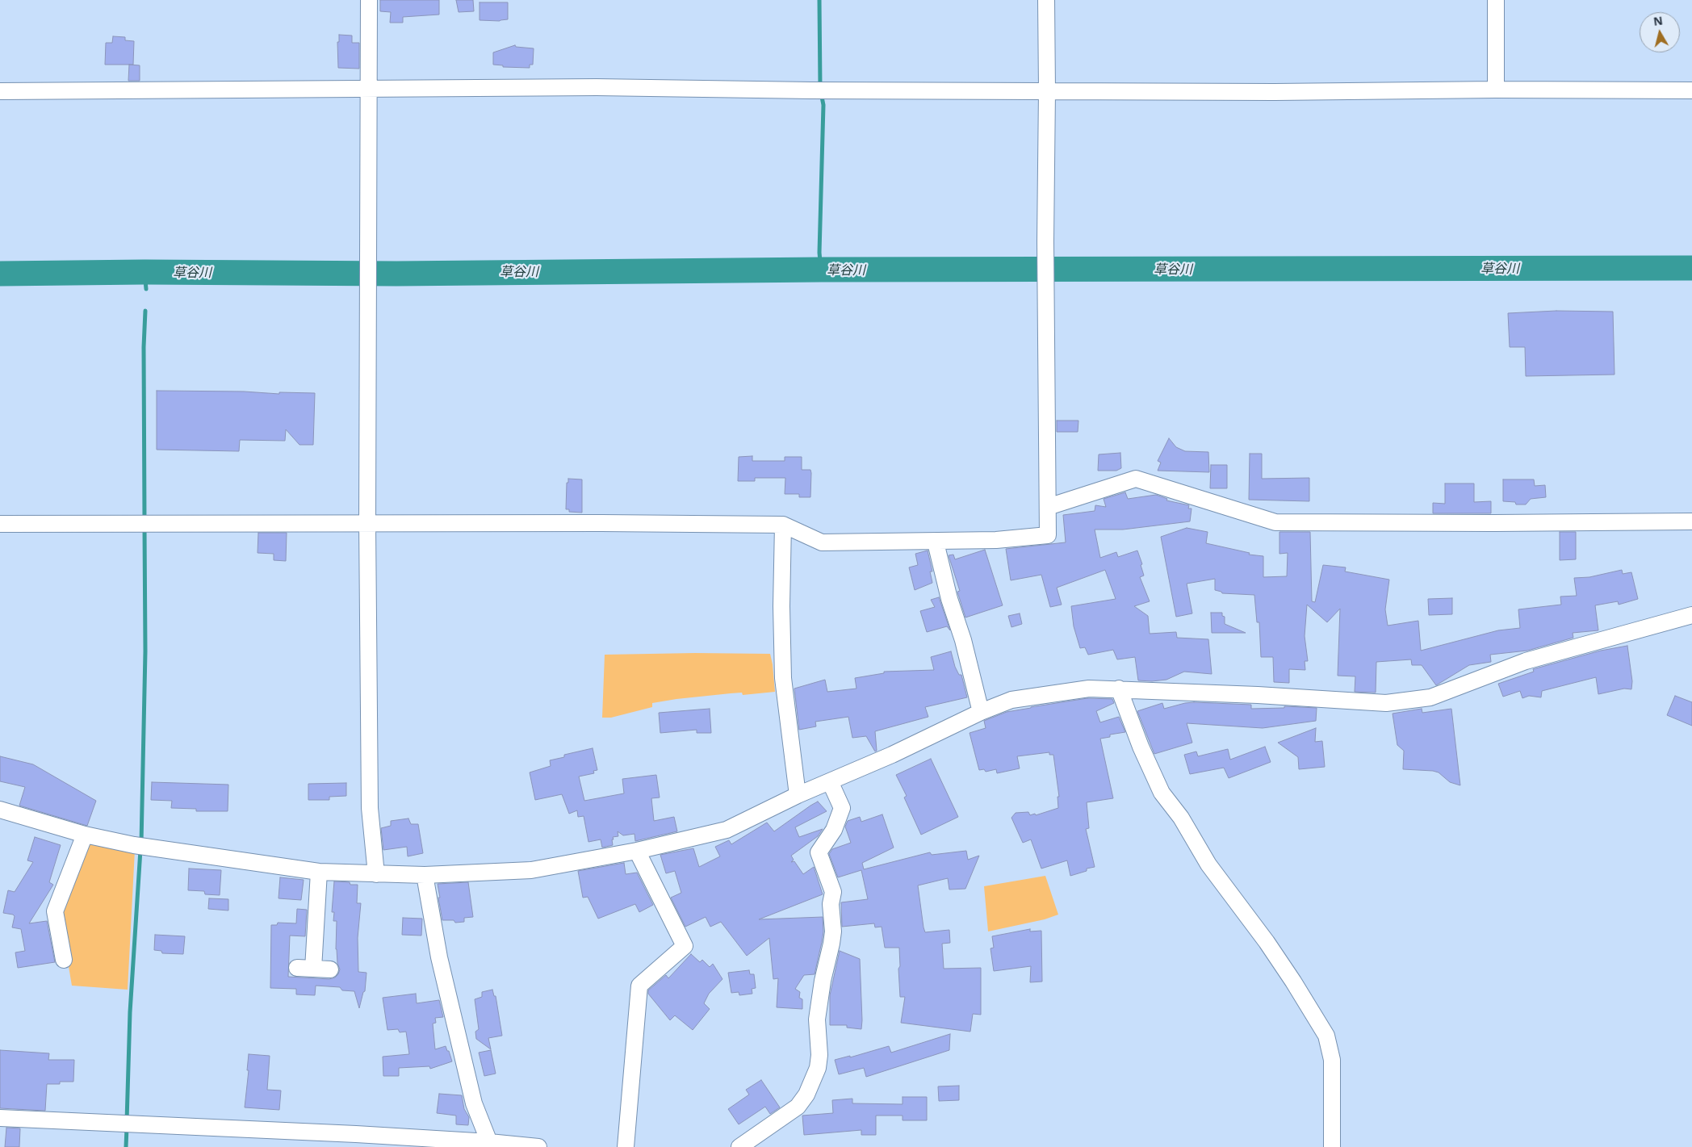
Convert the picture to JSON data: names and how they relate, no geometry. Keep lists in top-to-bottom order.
{
  "water": ["草谷川"],
  "north": "top"
}
